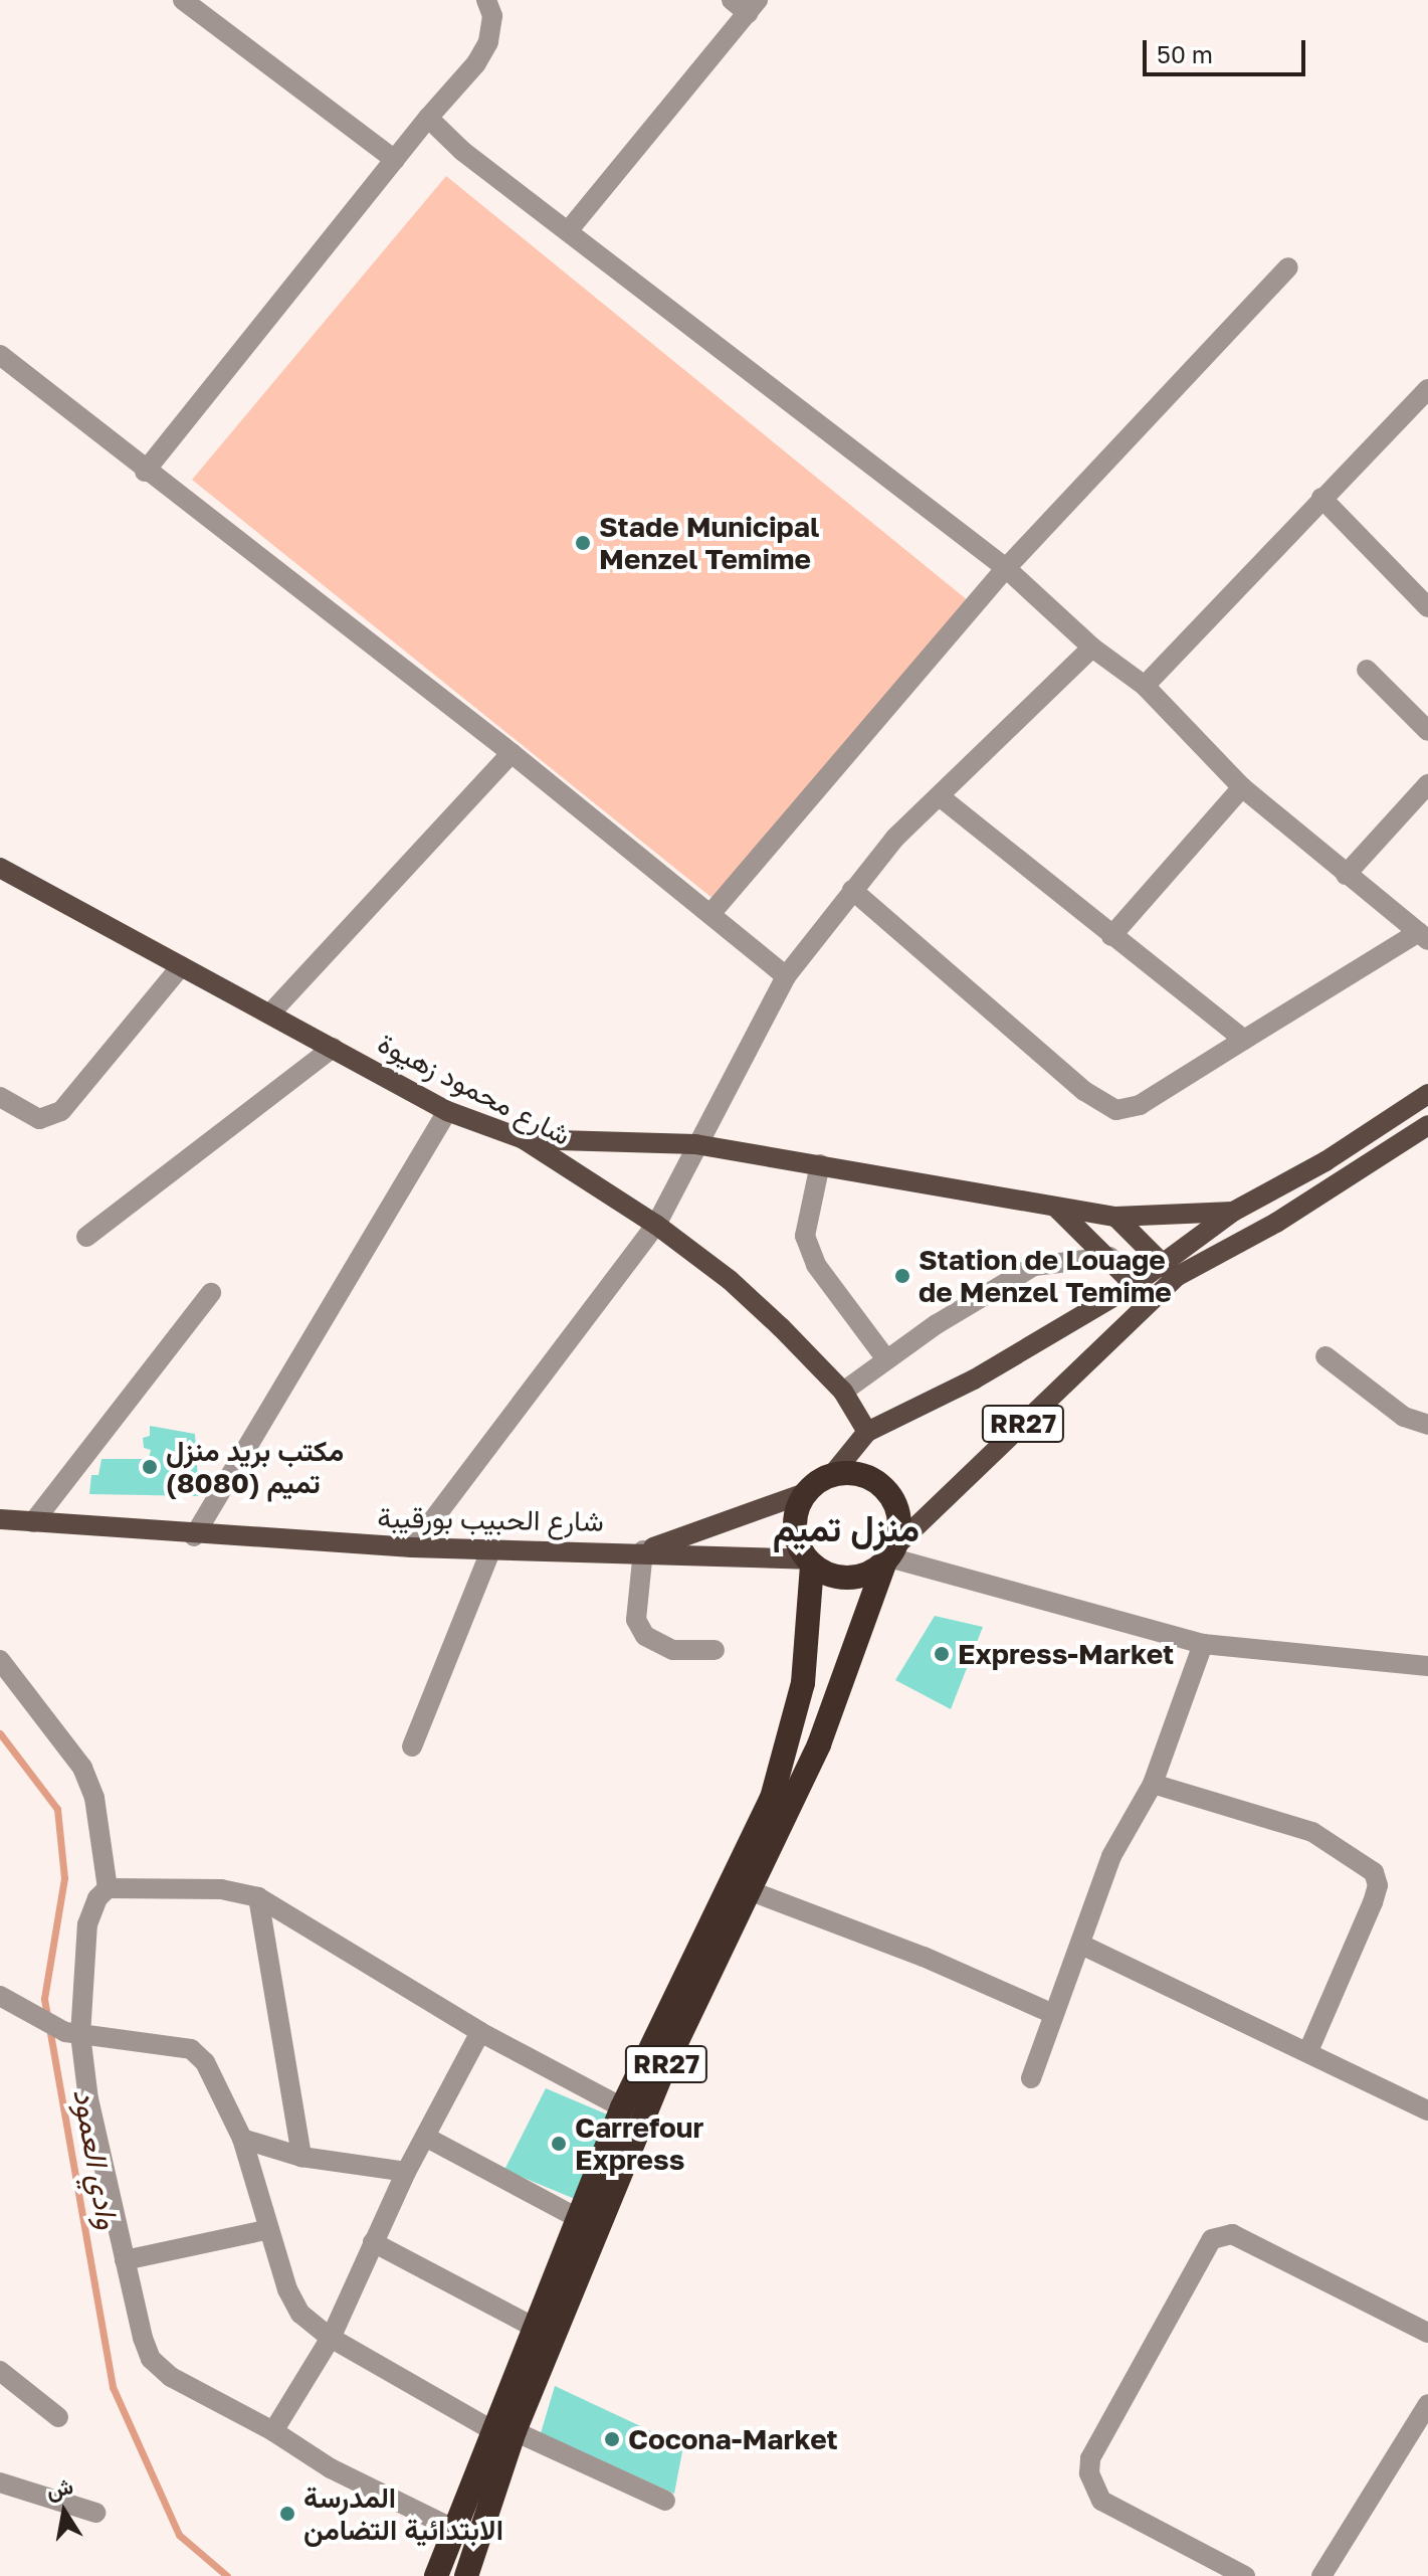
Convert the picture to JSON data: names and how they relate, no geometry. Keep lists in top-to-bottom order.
{
  "streets": {
    "highway": ["RR27"],
    "main road": ["شارع محمود زهيوة", "شارع الحبيب بورقيبة"]
  },
  "crossings": [
    ["شارع محمود زهيوة", "RR27"],
    ["RR27", "شارع الحبيب بورقيبة"]
  ],
  "districts": ["منزل تميم"],
  "water": ["وادي العمود"],
  "places": [
    "Stade Municipal Menzel Temime",
    "Station de Louage de Menzel Temime",
    "مكتب بريد منزل تميم (8080)",
    "Express-Market",
    "Carrefour Express",
    "Cocona-Market",
    "المدرسة الابتدائية التضامن"
  ],
  "scale_bar": "50 m",
  "north": "top"
}
